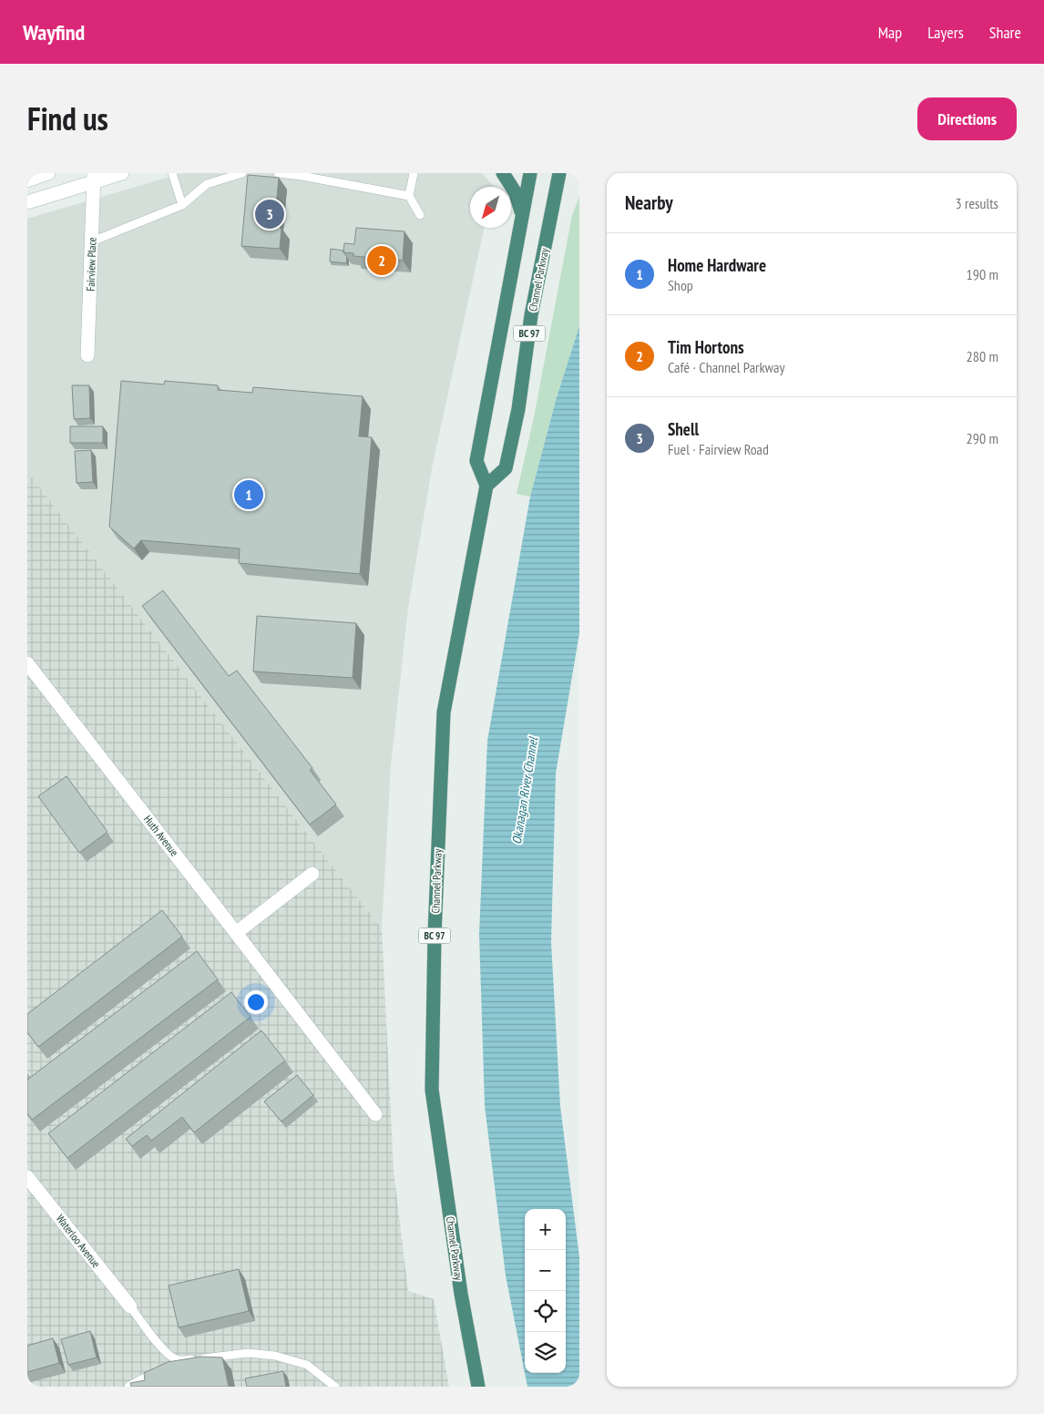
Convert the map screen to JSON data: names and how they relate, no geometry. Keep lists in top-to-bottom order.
{
  "streets": {
    "highway": ["Channel Parkway", "BC 97"],
    "street": ["Fairview Place", "Huth Avenue", "Waterloo Avenue"]
  },
  "crossings": [
    ["Channel Parkway", "BC 97"]
  ],
  "water": ["Okanagan River Channel"],
  "north": "bottom left",
  "page": {
    "header": "Wayfind",
    "nav": ["Map", "Layers", "Share"],
    "title": "Find us",
    "buttons": "Directions",
    "heading": ["Nearby", "3 results"],
    "pins": ["3", "2", "1"],
    "list": [
      {
        "mark": "1",
        "name": "Home Hardware",
        "note": "Shop",
        "value": "190 m"
      },
      {
        "mark": "2",
        "name": "Tim Hortons",
        "note": "Café · Channel Parkway",
        "value": "280 m"
      },
      {
        "mark": "3",
        "name": "Shell",
        "note": "Fuel · Fairview Road",
        "value": "290 m"
      }
    ],
    "map_buttons": ["+", "−"]
  }
}
